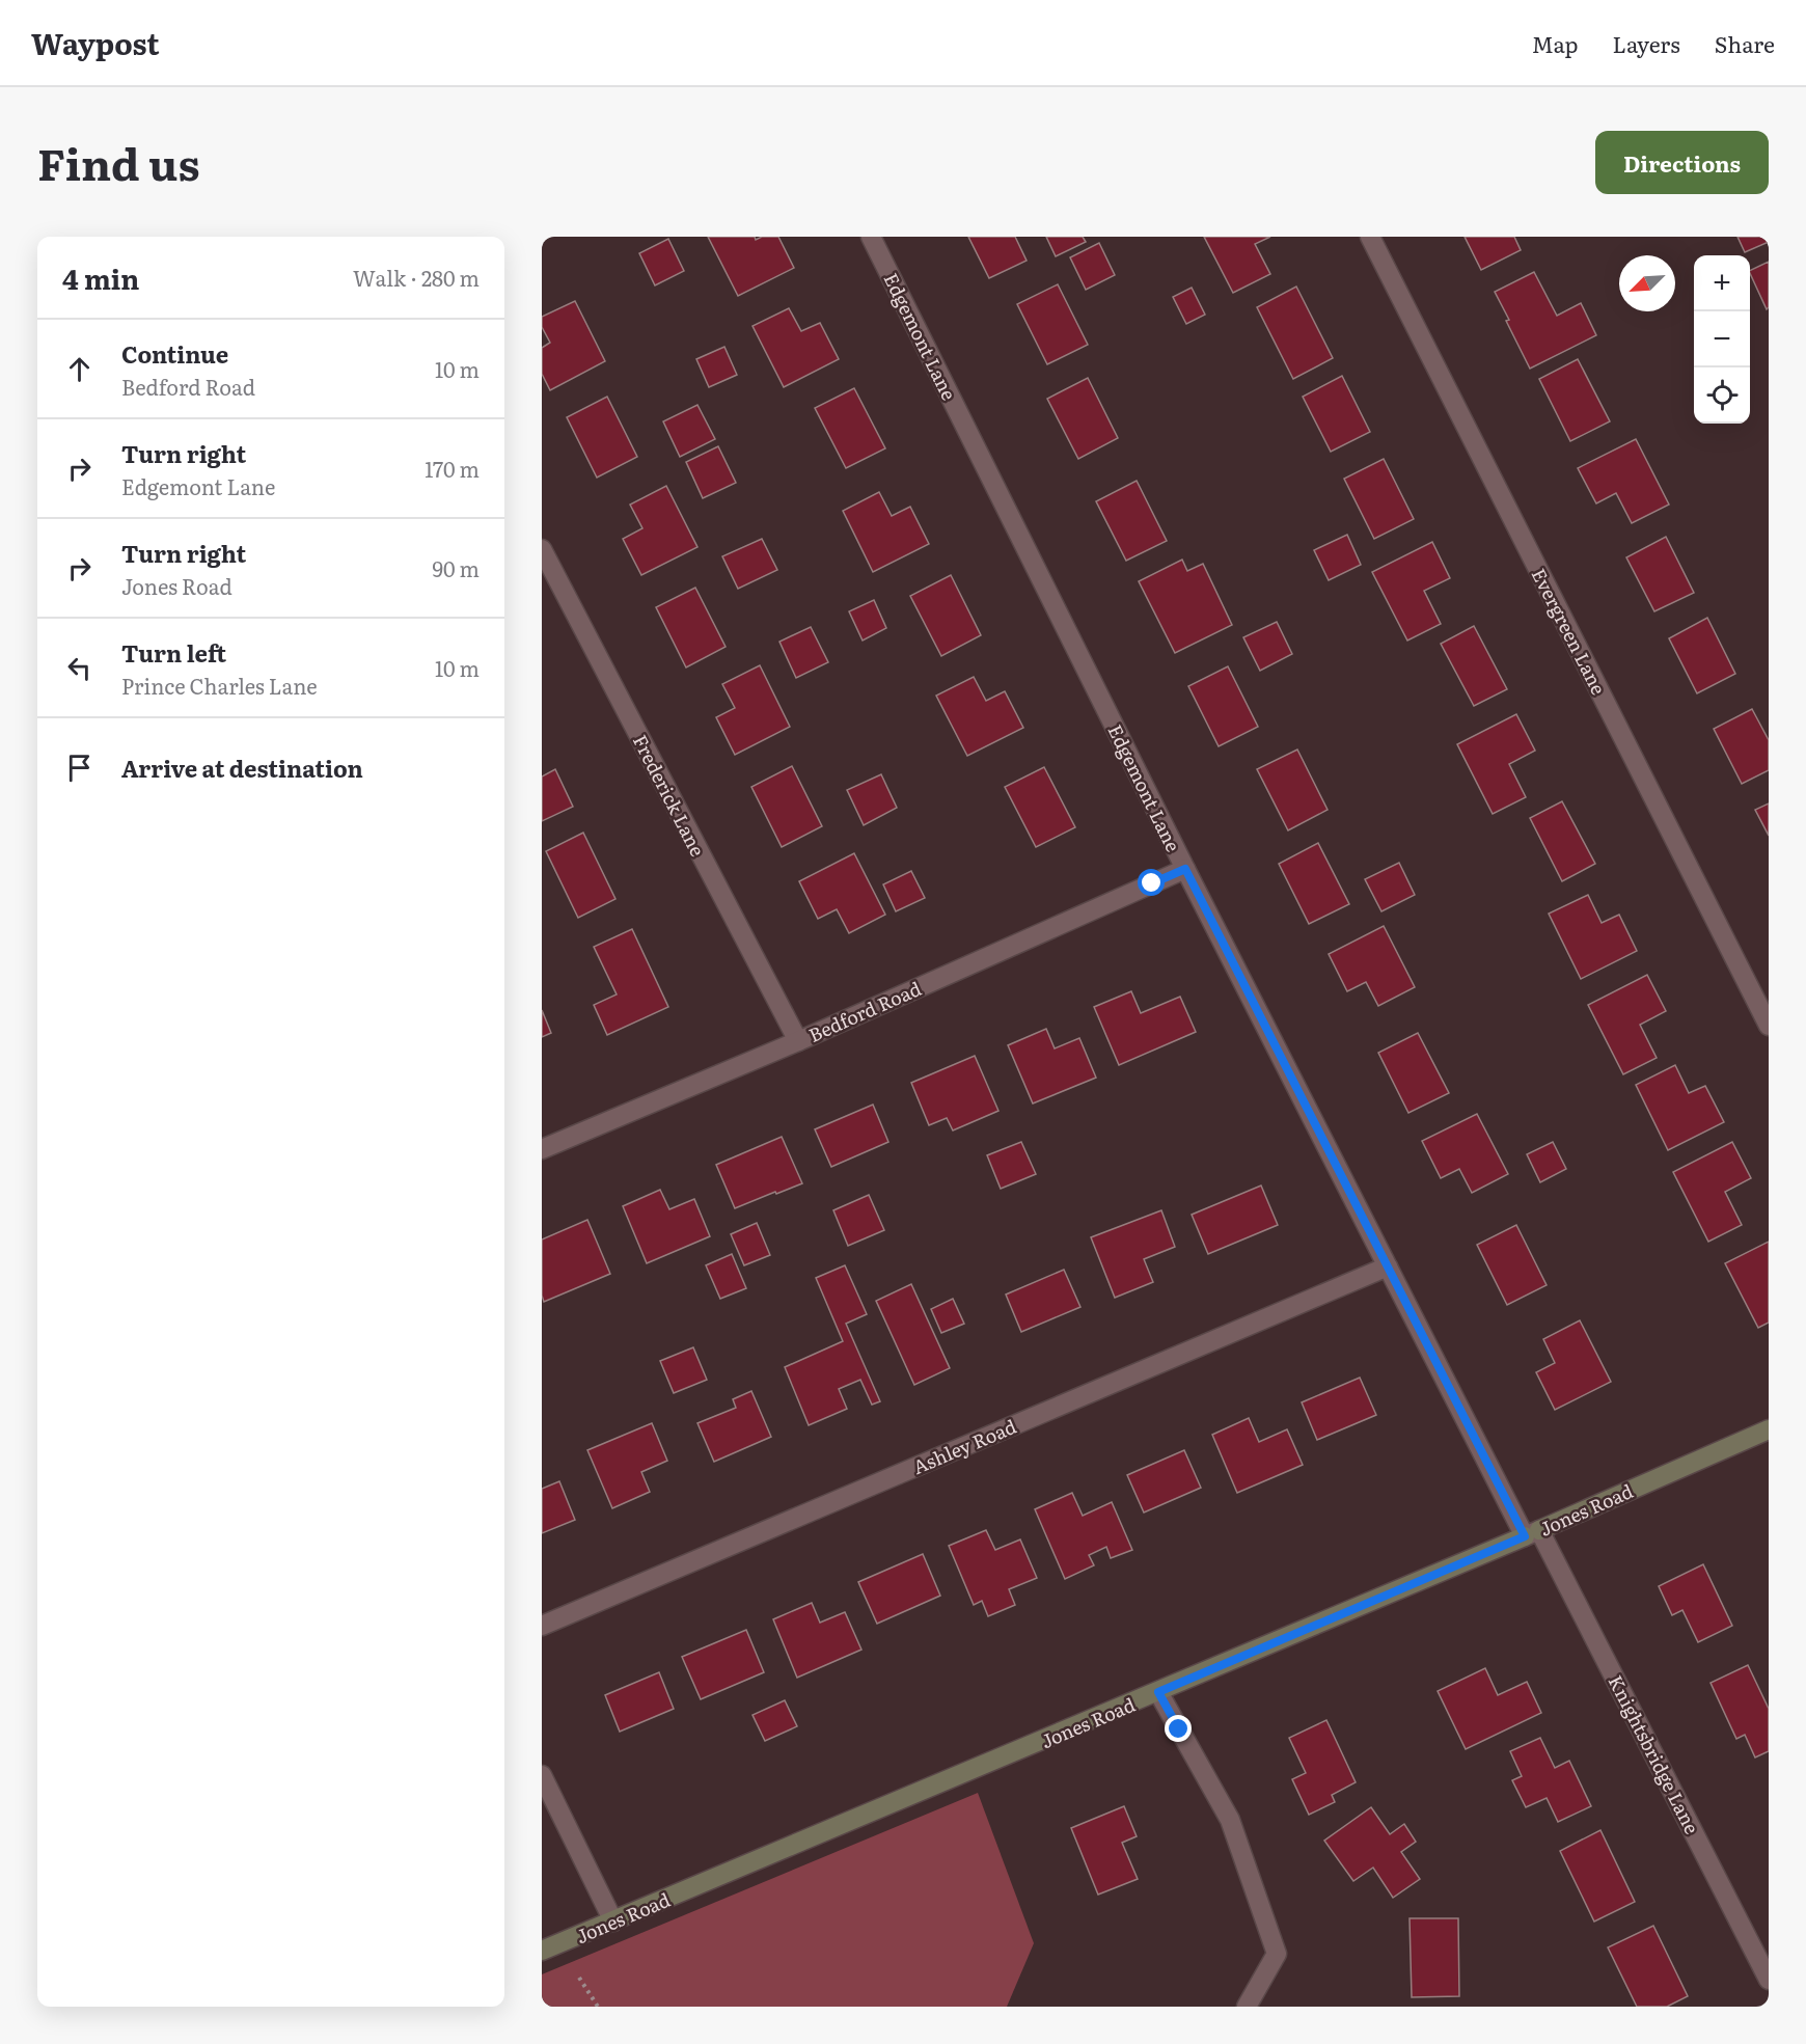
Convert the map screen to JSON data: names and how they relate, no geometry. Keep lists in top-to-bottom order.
{
  "streets": {
    "street": [
      "Edgemont Lane",
      "Evergreen Lane",
      "Frederick Lane",
      "Bedford Road",
      "Ashley Road",
      "Jones Road",
      "Knightsbridge Lane"
    ]
  },
  "crossings": [
    ["Edgemont Lane", "Bedford Road"],
    ["Edgemont Lane", "Ashley Road"],
    ["Edgemont Lane", "Jones Road"],
    ["Edgemont Lane", "Knightsbridge Lane"],
    ["Frederick Lane", "Bedford Road"],
    ["Jones Road", "Knightsbridge Lane"]
  ],
  "north": "bottom left",
  "page": {
    "header": "Waypost",
    "nav": ["Map", "Layers", "Share"],
    "title": "Find us",
    "buttons": "Directions",
    "heading": ["4 min", "Walk · 280 m"],
    "map_buttons": ["+", "−"],
    "list": [
      ["Continue", "Bedford Road", "10 m"],
      ["Turn right", "Edgemont Lane", "170 m"],
      ["Turn right", "Jones Road", "90 m"],
      ["Turn left", "Prince Charles Lane", "10 m"],
      "Arrive at destination"
    ]
  }
}
